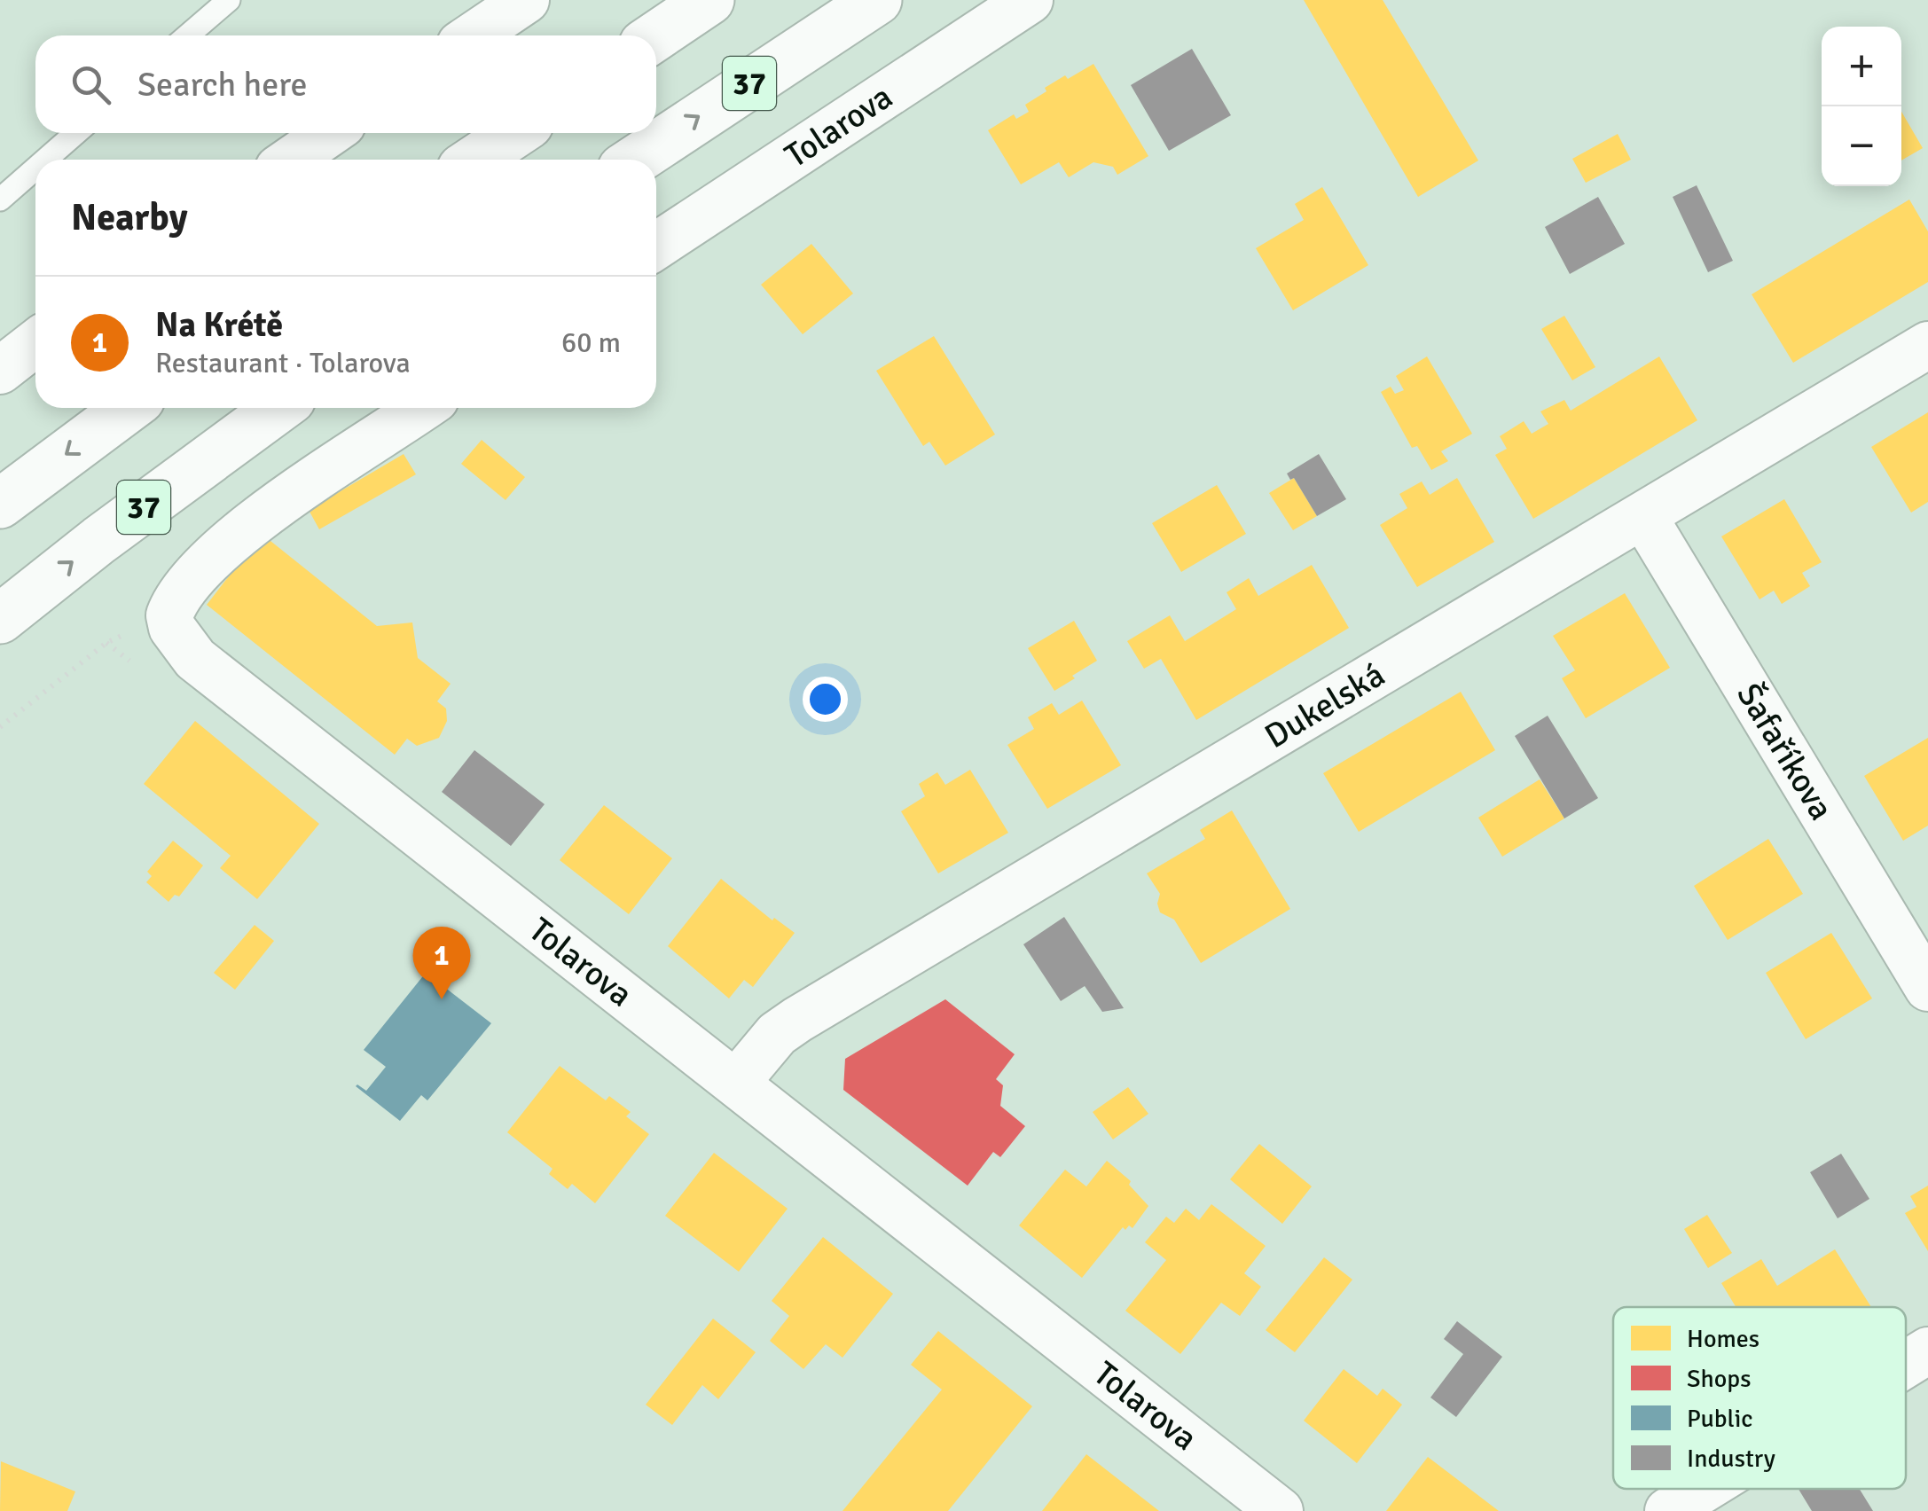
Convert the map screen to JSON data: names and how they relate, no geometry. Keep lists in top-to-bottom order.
{
  "streets": {
    "main road": ["37"],
    "street": ["Tolarova", "Dukelská", "Šafaříkova"]
  },
  "crossings": [
    ["Tolarova", "Dukelská"],
    ["Dukelská", "Šafaříkova"]
  ],
  "legend": [
    "Homes",
    "Shops",
    "Public",
    "Industry"
  ],
  "page": {
    "map_buttons": ["+", "−"],
    "search": "Search here",
    "heading": "Nearby",
    "list": [
      {
        "mark": "1",
        "name": "Na Krétě",
        "note": "Restaurant · Tolarova",
        "value": "60 m"
      }
    ],
    "pins": "1"
  }
}
